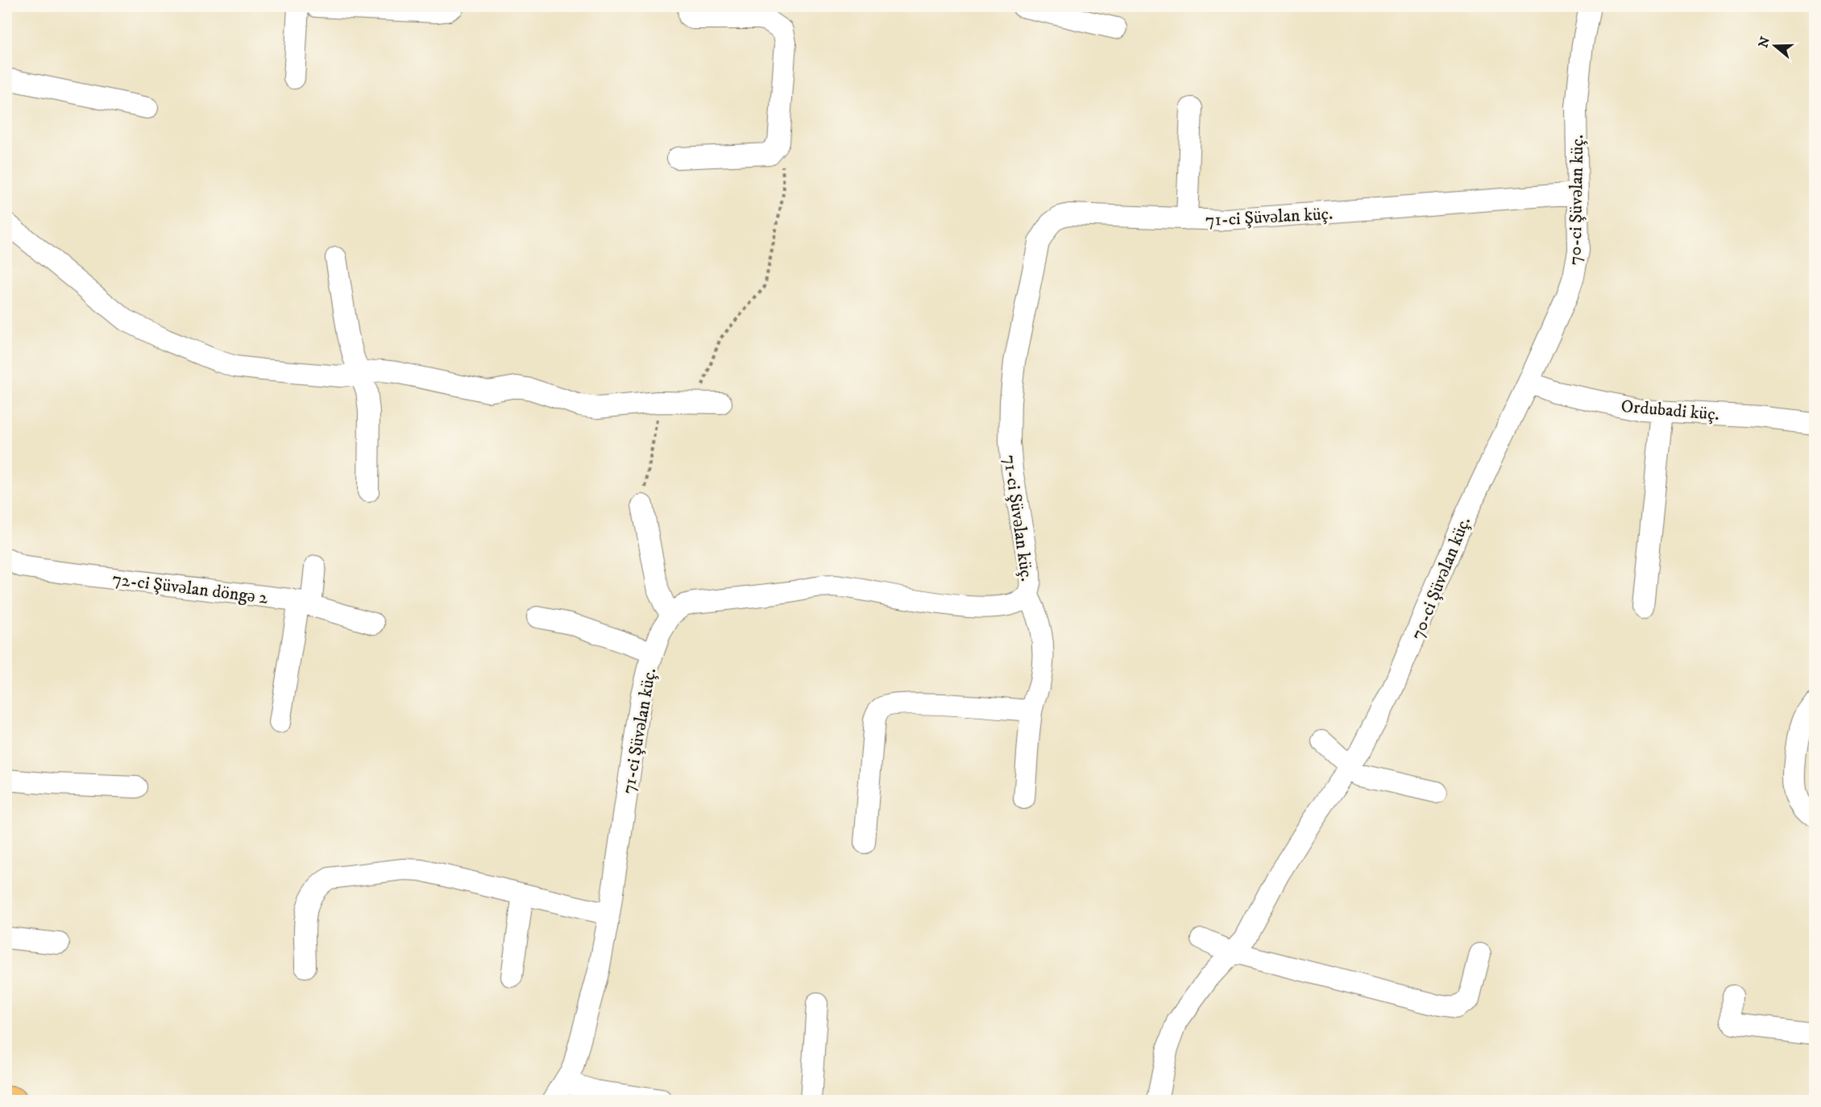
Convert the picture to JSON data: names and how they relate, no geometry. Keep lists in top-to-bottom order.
{
  "streets": {
    "street": [
      "70-ci Şüvəlan küç.",
      "71-ci Şüvəlan küç.",
      "Ordubadi küç.",
      "72-ci Şüvəlan döngə 2"
    ]
  },
  "crossings": [
    ["70-ci Şüvəlan küç.", "71-ci Şüvəlan küç."],
    ["70-ci Şüvəlan küç.", "Ordubadi küç."]
  ],
  "north": "left"
}
